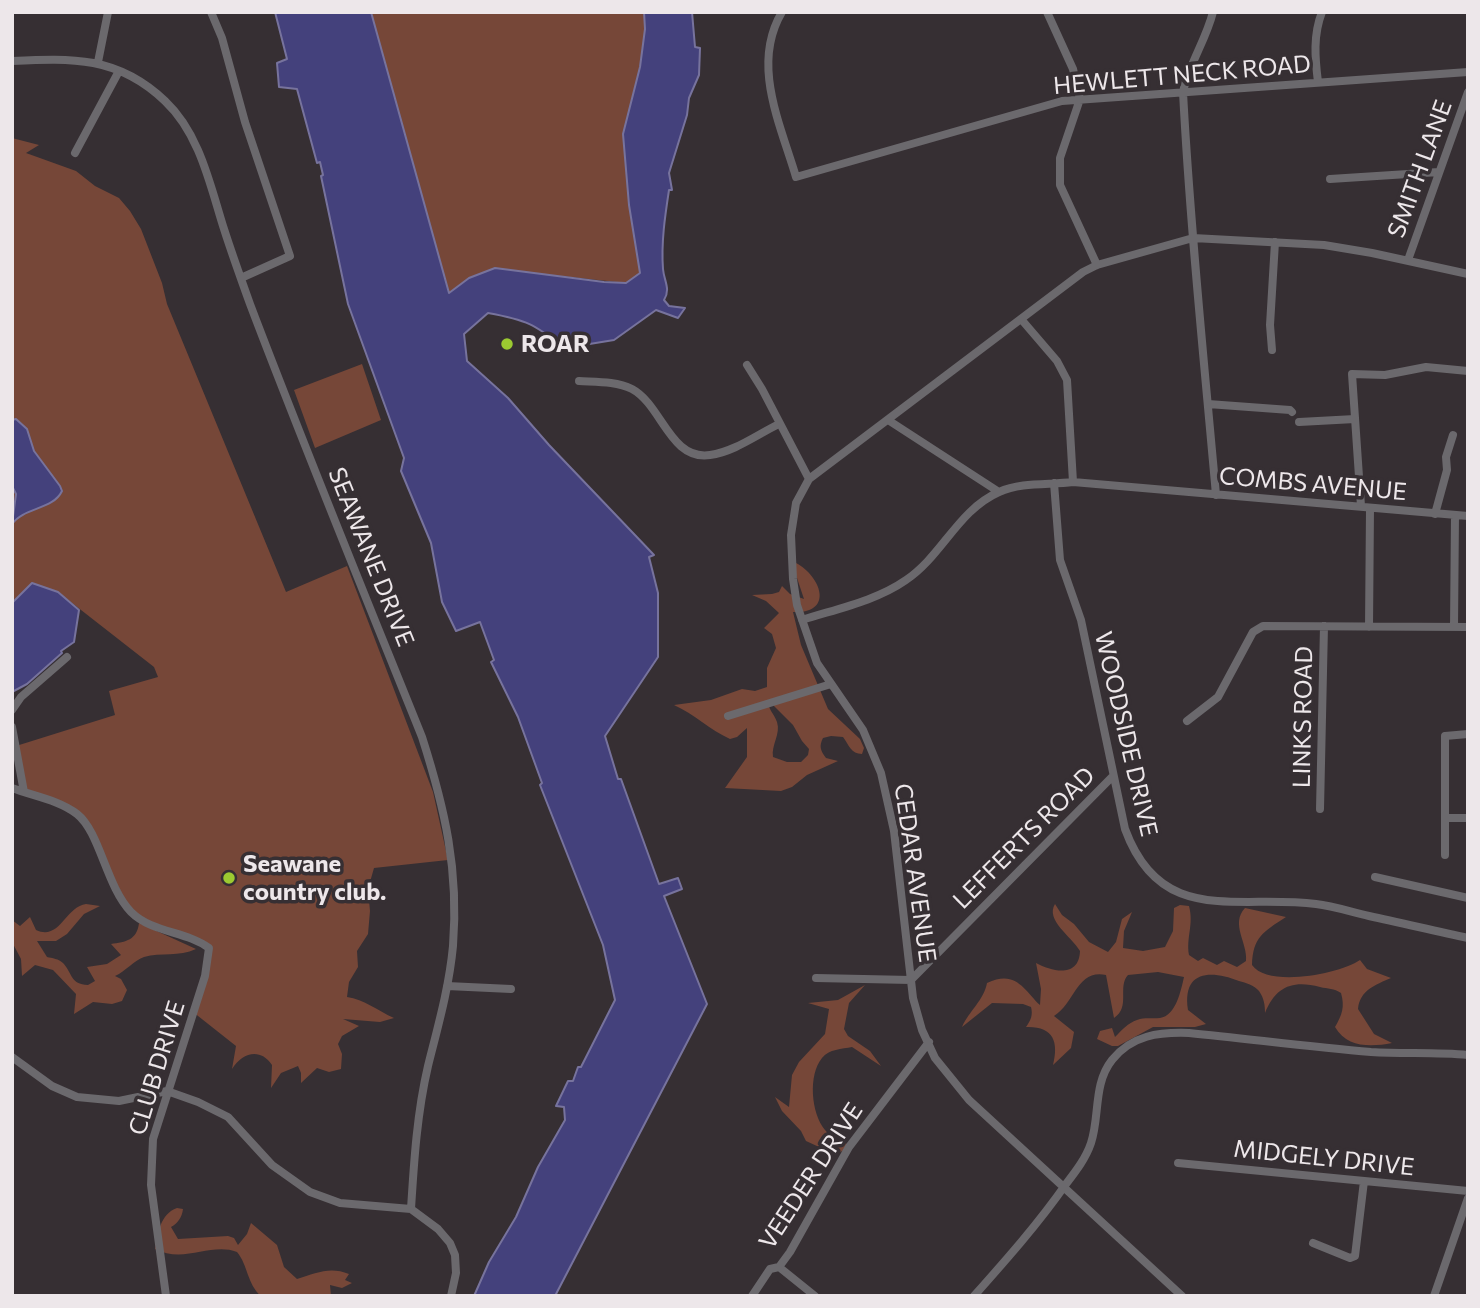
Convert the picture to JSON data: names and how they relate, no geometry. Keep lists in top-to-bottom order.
{
  "streets": {
    "street": [
      "HEWLETT NECK ROAD",
      "SMITH LANE",
      "COMBS AVENUE",
      "SEAWANE DRIVE",
      "LINKS ROAD",
      "WOODSIDE DRIVE",
      "LEFFERTS ROAD",
      "CEDAR AVENUE",
      "CLUB DRIVE",
      "MIDGELY DRIVE",
      "VEEDER DRIVE"
    ]
  },
  "crossings": [
    ["SMITH LANE", "CEDAR AVENUE"],
    ["COMBS AVENUE", "WOODSIDE DRIVE"],
    ["WOODSIDE DRIVE", "LEFFERTS ROAD"],
    ["LEFFERTS ROAD", "CEDAR AVENUE"],
    ["CEDAR AVENUE", "VEEDER DRIVE"]
  ],
  "places": ["ROAR", "Seawane country club."]
}
